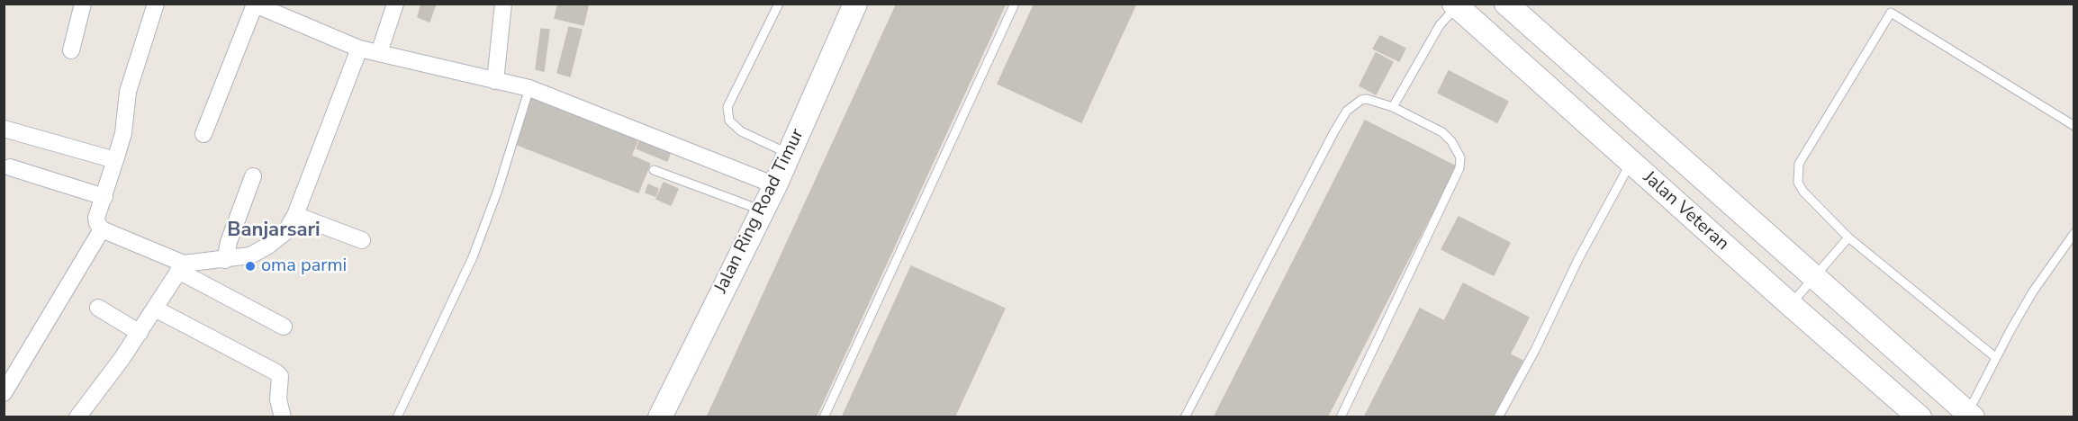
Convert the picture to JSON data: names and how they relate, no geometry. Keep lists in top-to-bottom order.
{
  "streets": {
    "main road": ["Jalan Ring Road Timur", "Jalan Veteran"]
  },
  "districts": ["Banjarsari"],
  "places": ["oma parmi"]
}
